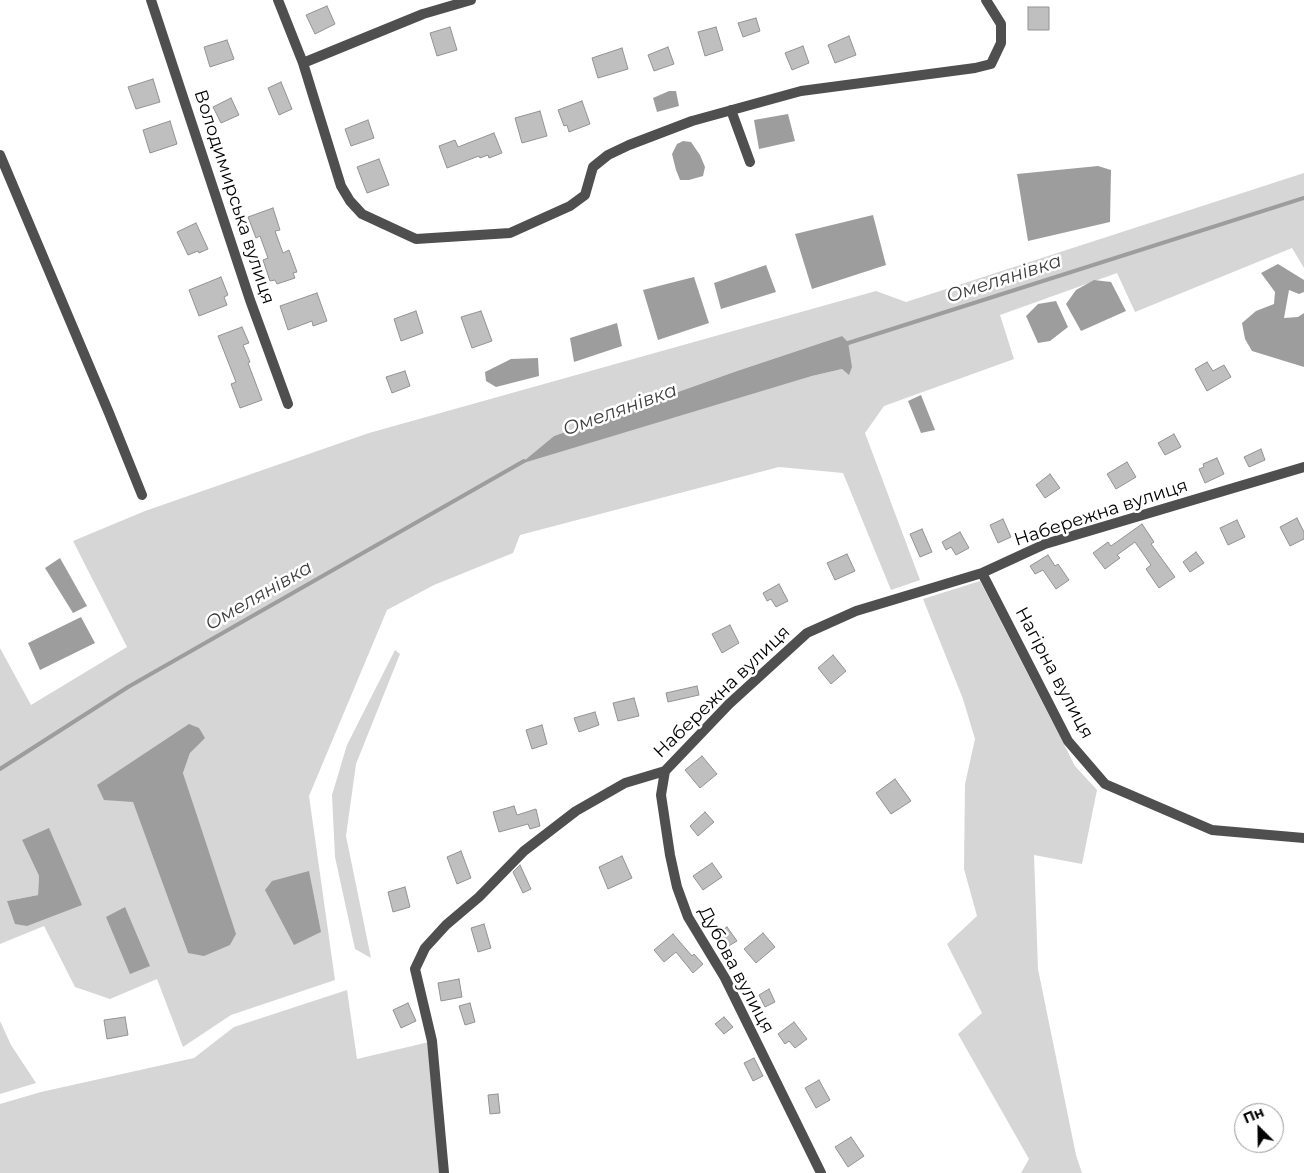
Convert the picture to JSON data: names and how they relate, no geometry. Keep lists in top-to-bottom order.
{
  "streets": {
    "street": [
      "Володимирська вулиця",
      "Набережна вулиця",
      "Нагірна вулиця",
      "Дубова вулиця"
    ]
  },
  "crossings": [
    ["Набережна вулиця", "Нагірна вулиця"],
    ["Набережна вулиця", "Дубова вулиця"]
  ],
  "water": ["Омелянівка"],
  "north": "top left"
}
